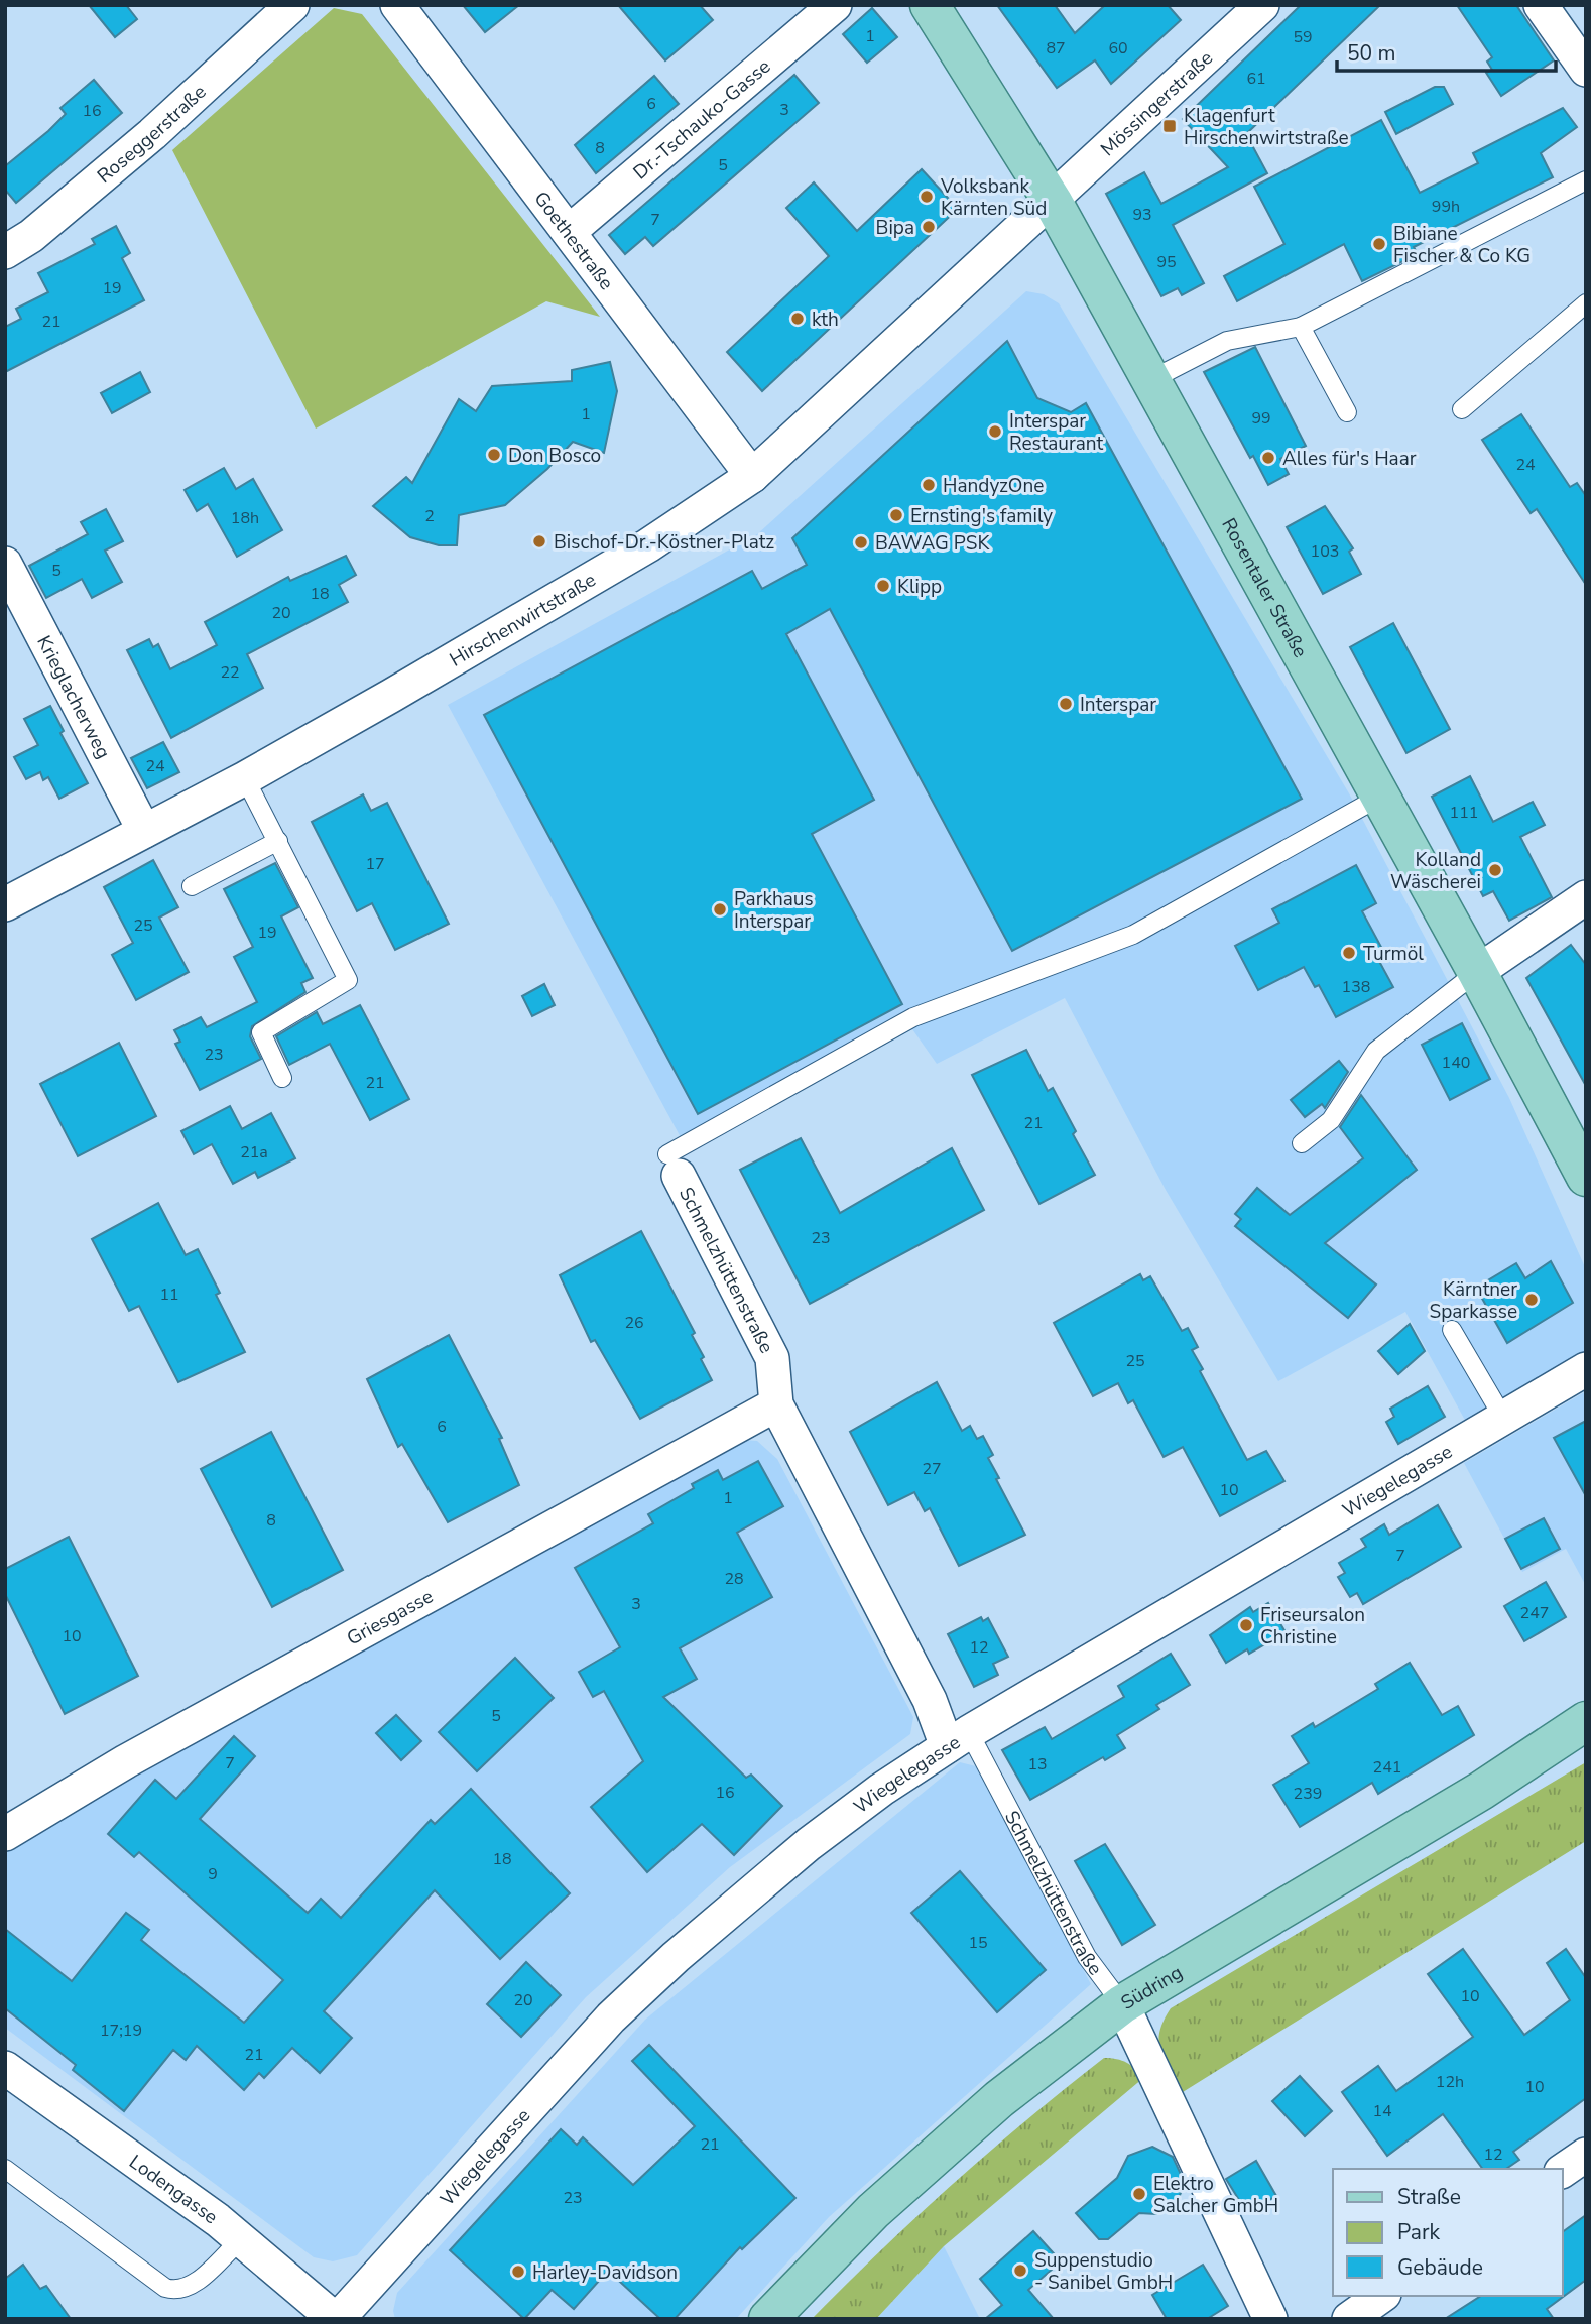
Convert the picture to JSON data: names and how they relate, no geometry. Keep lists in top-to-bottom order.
{
  "streets": {
    "main road": ["Rosentaler Straße", "Südring"],
    "street": [
      "Mössingerstraße",
      "Dr.-Tschauko-Gasse",
      "Roseggerstraße",
      "Goethestraße",
      "Hirschenwirtstraße",
      "Krieglacherweg",
      "Schmelzhüttenstraße",
      "Wiegelegasse",
      "Griesgasse",
      "Lodengasse"
    ]
  },
  "crossings": [
    ["Mössingerstraße", "Rosentaler Straße"],
    ["Mössingerstraße", "Hirschenwirtstraße"],
    ["Dr.-Tschauko-Gasse", "Goethestraße"],
    ["Goethestraße", "Hirschenwirtstraße"],
    ["Rosentaler Straße", "Hirschenwirtstraße"],
    ["Hirschenwirtstraße", "Krieglacherweg"],
    ["Schmelzhüttenstraße", "Wiegelegasse"],
    ["Schmelzhüttenstraße", "Griesgasse"],
    ["Schmelzhüttenstraße", "Südring"],
    ["Wiegelegasse", "Lodengasse"]
  ],
  "places": {
    "transit": ["Klagenfurt Hirschenwirtstraße"],
    "other": [
      "Volksbank Kärnten Süd",
      "Bipa",
      "Bibiane Fischer & Co KG",
      "kth",
      "Interspar Restaurant",
      "Don Bosco",
      "Alles für's Haar",
      "HandyzOne",
      "Ernsting's family",
      "Bischof-Dr.-Köstner-Platz",
      "BAWAG PSK",
      "Klipp",
      "Interspar",
      "Kolland Wäscherei",
      "Parkhaus Interspar",
      "Turmöl",
      "Kärntner Sparkasse",
      "Friseursalon Christine",
      "Elektro Salcher GmbH",
      "Suppenstudio - Sanibel GmbH",
      "Harley-Davidson"
    ]
  },
  "house_numbers": [
    "1",
    "59",
    "87",
    "60",
    "61",
    "6",
    "3",
    "16",
    "8",
    "5",
    "99h",
    "93",
    "7",
    "95",
    "19",
    "21",
    "1",
    "99",
    "24",
    "2",
    "18h",
    "103",
    "5",
    "18",
    "20",
    "22",
    "24",
    "111",
    "17",
    "25",
    "19",
    "138",
    "23",
    "140",
    "21",
    "21",
    "21a",
    "23",
    "11",
    "26",
    "25",
    "6",
    "27",
    "10",
    "1",
    "8",
    "7",
    "28",
    "3",
    "247",
    "10",
    "12",
    "5",
    "7",
    "13",
    "241",
    "16",
    "239",
    "18",
    "9",
    "15",
    "10",
    "20",
    "17;19",
    "21",
    "12h",
    "10",
    "14",
    "21",
    "12",
    "23"
  ],
  "legend": ["Straße", "Park", "Gebäude"],
  "scale_bar": "50 m"
}
